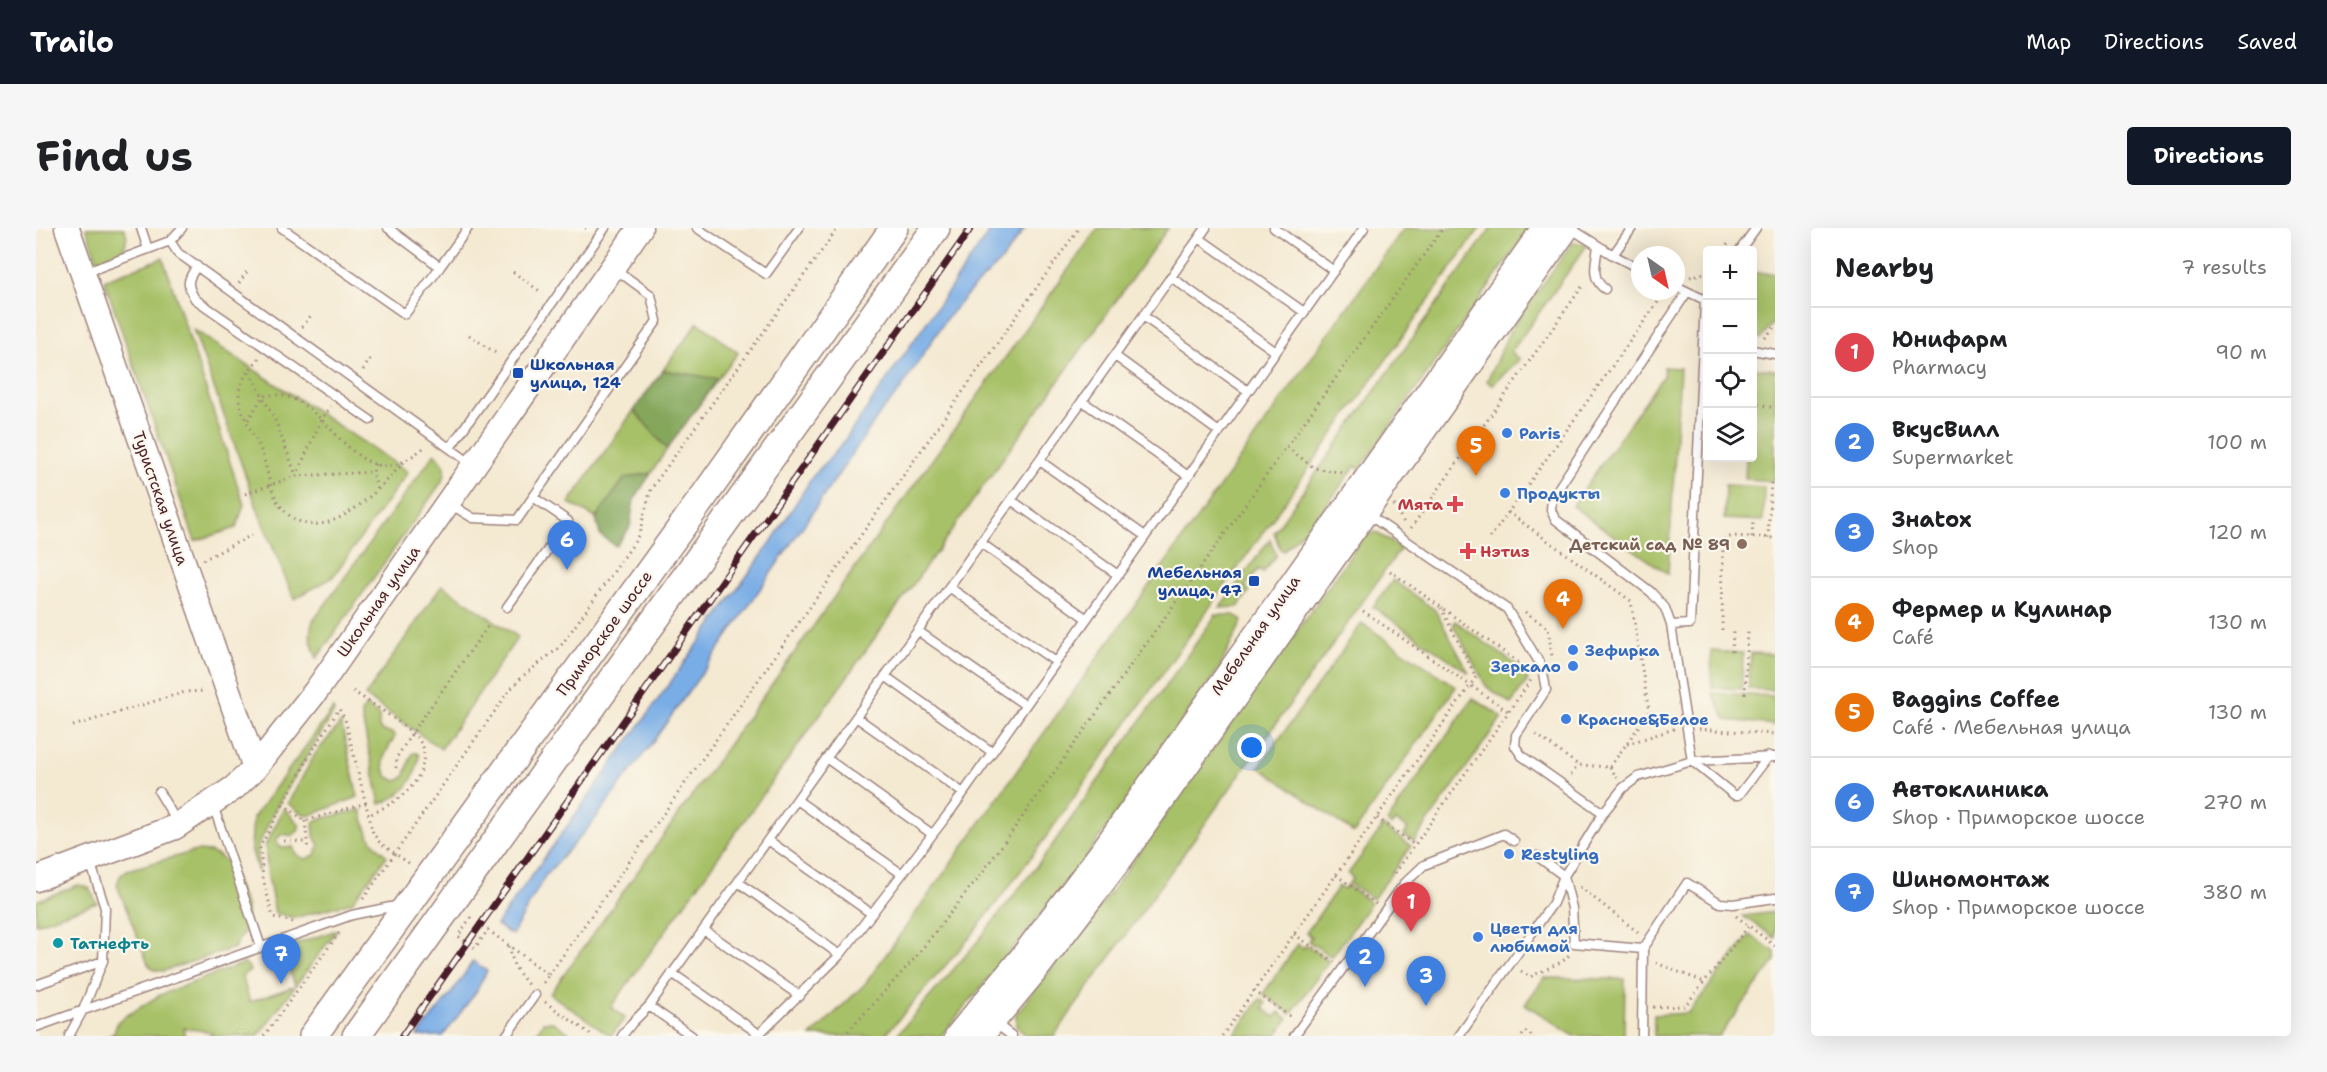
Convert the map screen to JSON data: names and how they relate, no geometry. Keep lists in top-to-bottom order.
{
  "streets": {
    "main road": ["Приморское шоссе"],
    "street": ["Туристская улица", "Школьная улица", "Мебельная улица"]
  },
  "crossings": [
    ["Туристская улица", "Школьная улица"]
  ],
  "places": {
    "transit": ["Школьная улица, 124", "Мебельная улица, 47"],
    "other": [
      "Paris",
      "Продукты",
      "Детский сад № 89",
      "Зефирка",
      "Зеркало",
      "Красное&Белое",
      "Restyling",
      "Цветы для любимой",
      "Татнефть"
    ],
    "health": ["Мята", "Нэтиз"]
  },
  "north": "bottom right",
  "page": {
    "header": "Trailo",
    "nav": ["Map", "Directions", "Saved"],
    "buttons": "Directions",
    "title": "Find us",
    "heading": ["Nearby", "7 results"],
    "map_buttons": ["+", "−"],
    "list": [
      {
        "mark": "1",
        "name": "Юнифарм",
        "note": "Pharmacy",
        "value": "90 m"
      },
      {
        "mark": "2",
        "name": "ВкусВилл",
        "note": "Supermarket",
        "value": "100 m"
      },
      {
        "mark": "3",
        "name": "Знаtox",
        "note": "Shop",
        "value": "120 m"
      },
      {
        "mark": "4",
        "name": "Фермер и Кулинар",
        "note": "Café",
        "value": "130 m"
      },
      {
        "mark": "5",
        "name": "Baggins Coffee",
        "note": "Café · Мебельная улица",
        "value": "130 m"
      },
      {
        "mark": "6",
        "name": "Автоклиника",
        "note": "Shop · Приморское шоссе",
        "value": "270 m"
      },
      {
        "mark": "7",
        "name": "Шиномонтаж",
        "note": "Shop · Приморское шоссе",
        "value": "380 m"
      }
    ],
    "pins": [
      "5",
      "6",
      "4",
      "1",
      "7",
      "2",
      "3"
    ]
  }
}
